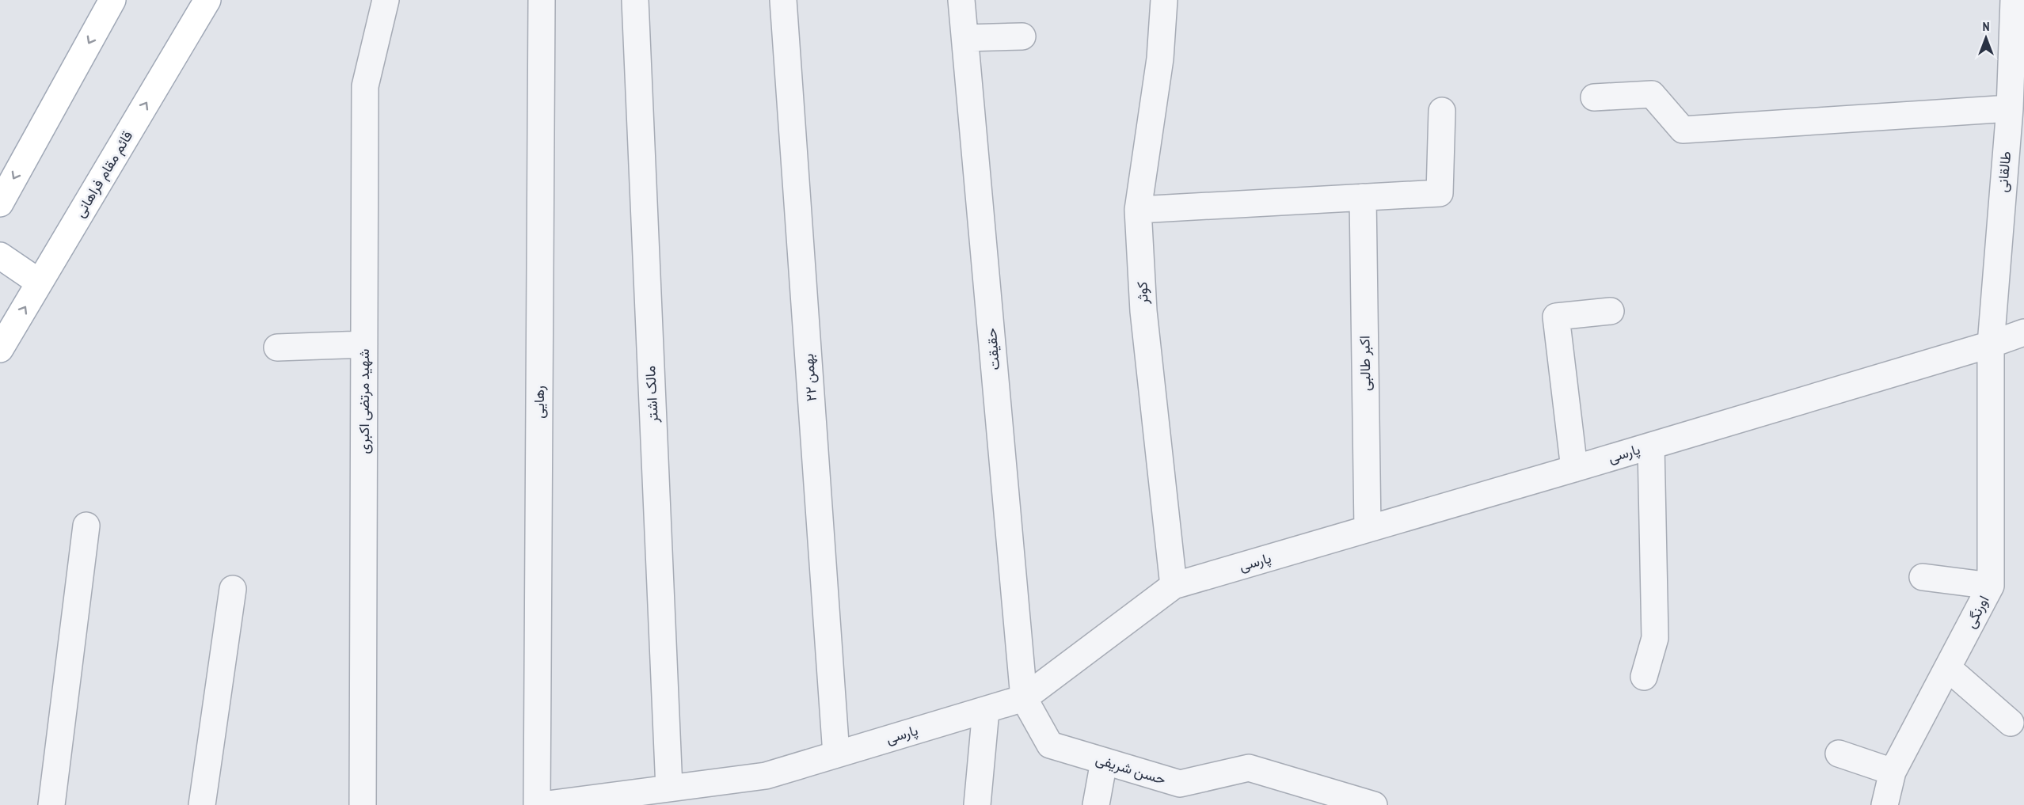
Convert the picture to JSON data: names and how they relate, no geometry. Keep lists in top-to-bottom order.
{
  "streets": {
    "main road": ["قائم مقام فراهانی"],
    "street": [
      "طالقانی",
      "کوثر",
      "حقیقت",
      "اکبر طالبی",
      "۲۲ بهمن",
      "مالک اشتر",
      "شهید مرتضی اکبری",
      "رهایی",
      "پارسی",
      "اورنگی",
      "حسن شریفی"
    ]
  },
  "crossings": [
    ["طالقانی", "پارسی"],
    ["طالقانی", "اورنگی"],
    ["کوثر", "پارسی"],
    ["حقیقت", "پارسی"],
    ["حقیقت", "حسن شریفی"],
    ["اکبر طالبی", "پارسی"],
    ["۲۲ بهمن", "پارسی"],
    ["مالک اشتر", "پارسی"],
    ["پارسی", "اورنگی"],
    ["پارسی", "حسن شریفی"]
  ],
  "north": "top"
}
